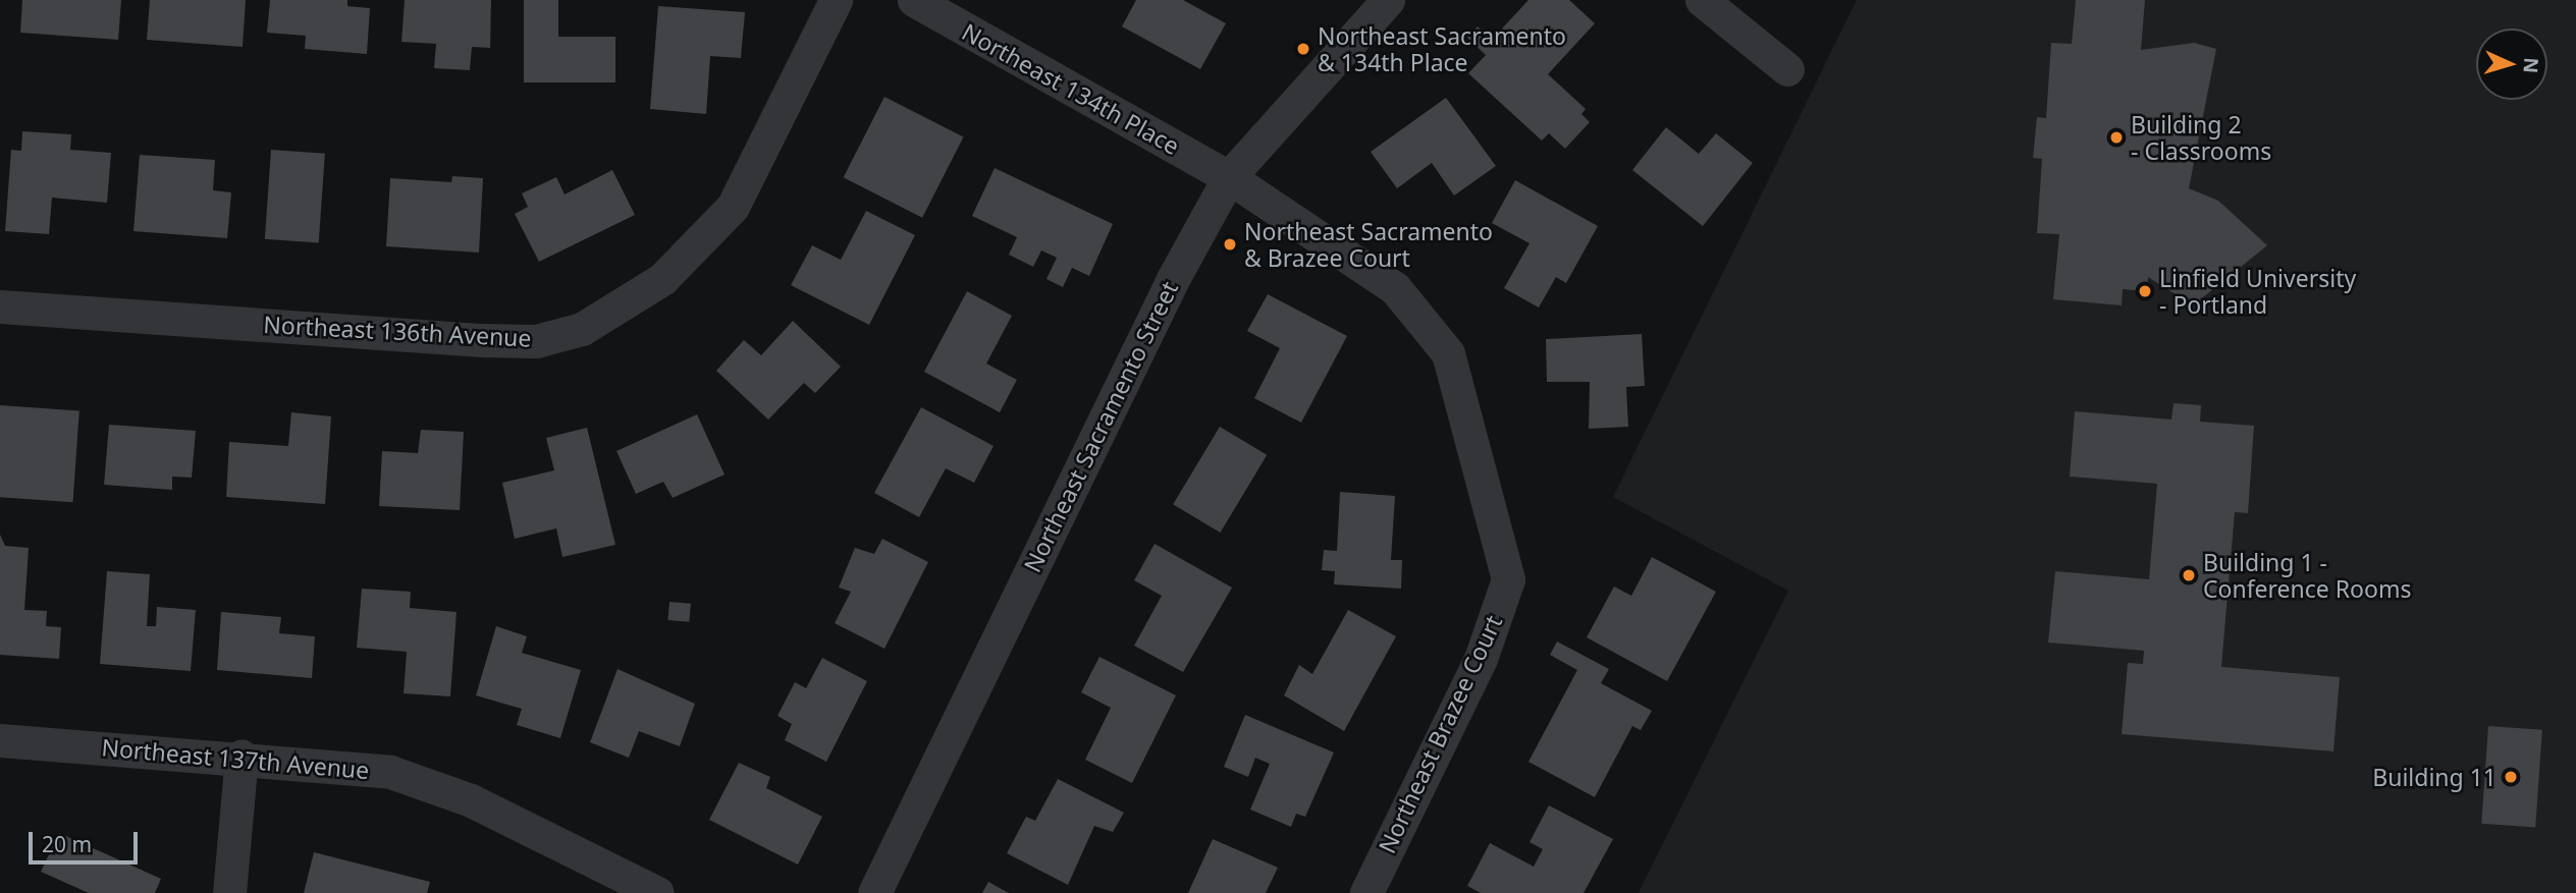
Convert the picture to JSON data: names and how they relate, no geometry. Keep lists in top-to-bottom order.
{
  "streets": {
    "street": [
      "Northeast 134th Place",
      "Northeast 136th Avenue",
      "Northeast Sacramento Street",
      "Northeast Brazee Court",
      "Northeast 137th Avenue"
    ]
  },
  "crossings": [
    ["Northeast 134th Place", "Northeast Sacramento Street"],
    ["Northeast 134th Place", "Northeast Brazee Court"],
    ["Northeast Sacramento Street", "Northeast Brazee Court"]
  ],
  "places": [
    "Northeast Sacramento & 134th Place",
    "Building 2 - Classrooms",
    "Northeast Sacramento & Brazee Court",
    "Linfield University - Portland",
    "Building 1 - Conference Rooms",
    "Building 11"
  ],
  "scale_bar": "20 m",
  "north": "right"
}
